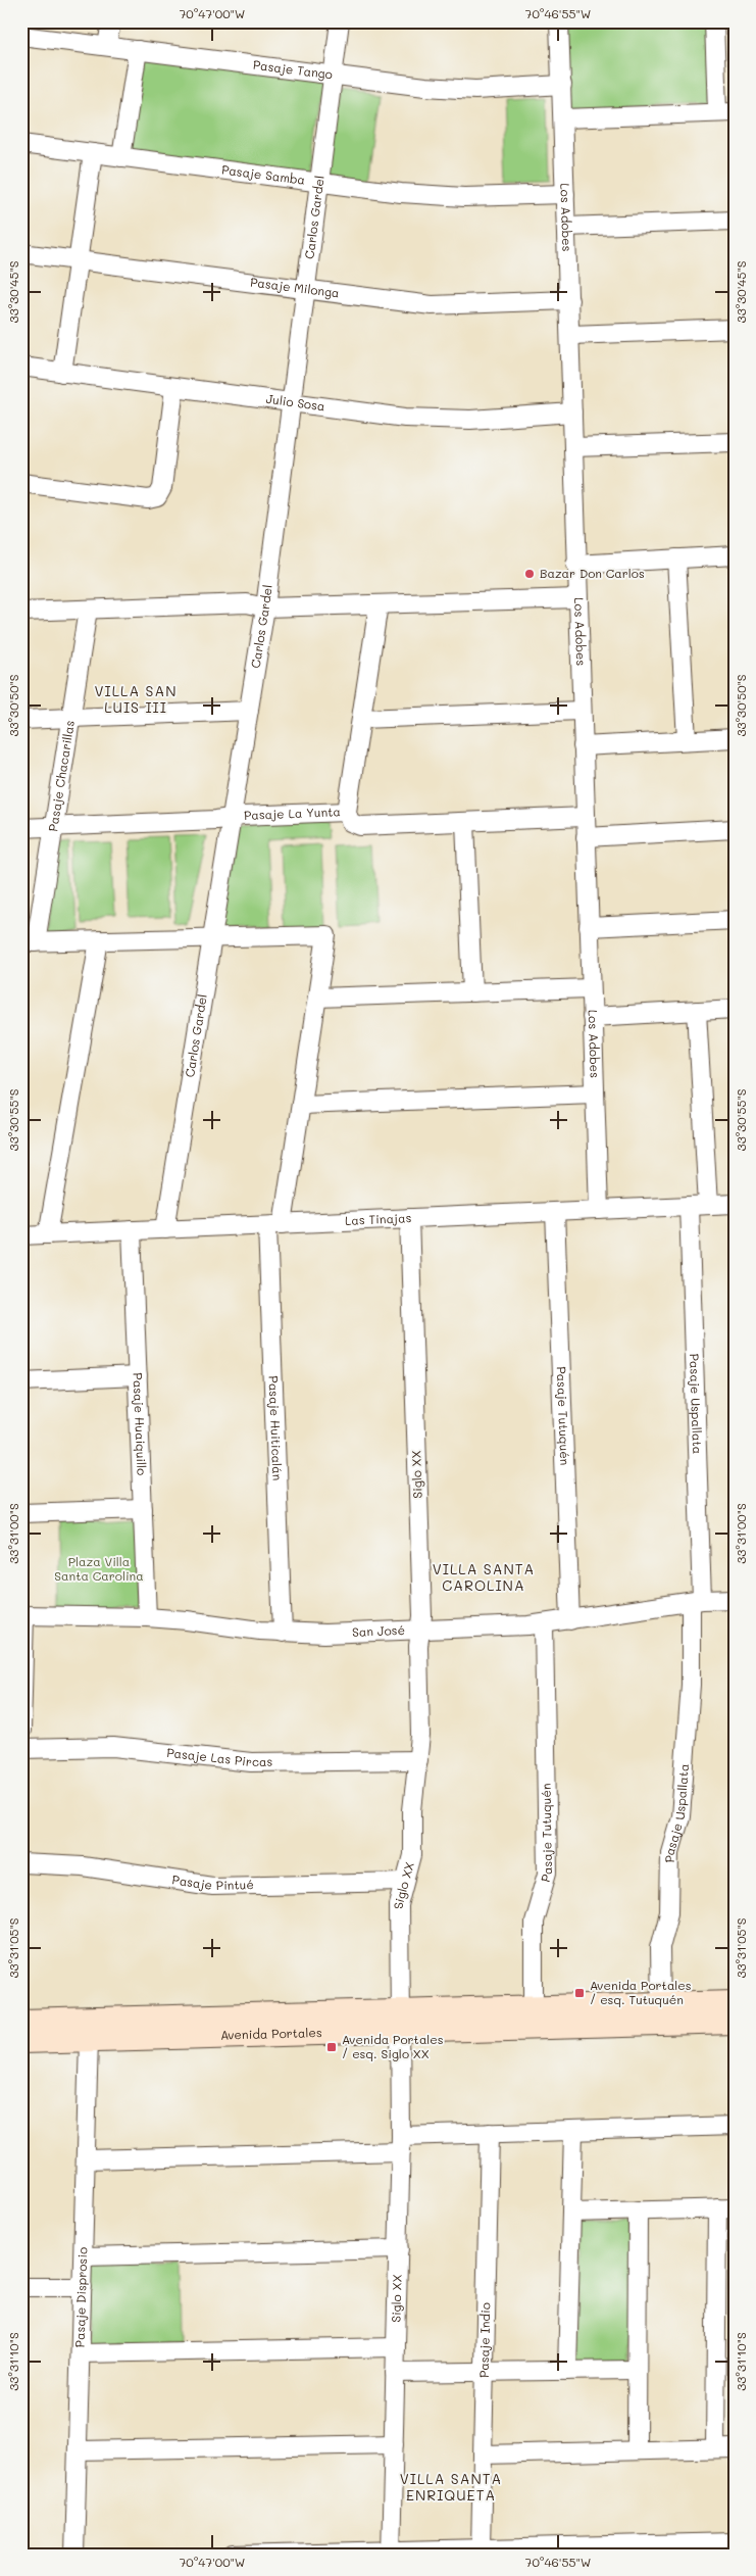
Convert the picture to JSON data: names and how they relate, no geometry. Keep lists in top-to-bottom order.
{
  "streets": {
    "main road": ["Avenida Portales"],
    "street": [
      "Pasaje Tango",
      "Pasaje Samba",
      "Carlos Gardel",
      "Los Adobes",
      "Pasaje Milonga",
      "Julio Sosa",
      "Pasaje Chacarillas",
      "Pasaje La Yunta",
      "Las Tinajas",
      "Pasaje Uspallata",
      "Pasaje Tutuquén",
      "Pasaje Huaiquillo",
      "Pasaje Huiticalán",
      "Siglo XX",
      "San José",
      "Pasaje Las Pircas",
      "Pasaje Pintué",
      "Pasaje Disprosio",
      "Pasaje Indio"
    ]
  },
  "crossings": [
    ["Pasaje Tango", "Carlos Gardel"],
    ["Pasaje Tango", "Los Adobes"],
    ["Pasaje Samba", "Carlos Gardel"],
    ["Pasaje Samba", "Los Adobes"],
    ["Carlos Gardel", "Pasaje Milonga"],
    ["Carlos Gardel", "Julio Sosa"],
    ["Carlos Gardel", "Pasaje La Yunta"],
    ["Carlos Gardel", "Las Tinajas"],
    ["Carlos Gardel", "Pasaje Huiticalán"],
    ["Los Adobes", "Pasaje Milonga"],
    ["Los Adobes", "Julio Sosa"],
    ["Los Adobes", "Pasaje La Yunta"],
    ["Los Adobes", "Las Tinajas"],
    ["Pasaje Chacarillas", "Pasaje La Yunta"],
    ["Las Tinajas", "Pasaje Uspallata"],
    ["Las Tinajas", "Pasaje Tutuquén"],
    ["Las Tinajas", "Pasaje Huaiquillo"],
    ["Las Tinajas", "Pasaje Huiticalán"],
    ["Las Tinajas", "Siglo XX"],
    ["Pasaje Uspallata", "San José"],
    ["Pasaje Uspallata", "Avenida Portales"],
    ["Pasaje Tutuquén", "San José"],
    ["Pasaje Tutuquén", "Avenida Portales"],
    ["Pasaje Huaiquillo", "San José"],
    ["Pasaje Huiticalán", "San José"],
    ["Siglo XX", "San José"],
    ["Siglo XX", "Pasaje Las Pircas"],
    ["Siglo XX", "Pasaje Pintué"],
    ["Siglo XX", "Avenida Portales"],
    ["Avenida Portales", "Pasaje Disprosio"]
  ],
  "districts": ["VILLA SAN LUIS III", "VILLA SANTA CAROLINA", "VILLA SANTA ENRIQUETA"],
  "parks": ["Plaza Villa Santa Carolina"],
  "places": {
    "other": ["Bazar Don Carlos"],
    "transit": ["Avenida Portales / esq. Tutuquén", "Avenida Portales / esq. Siglo XX"]
  },
  "coordinates": [
    "70°47'00\"W",
    "70°46'55\"W",
    "33°30'45\"S",
    "33°30'50\"S",
    "33°30'55\"S",
    "33°31'00\"S",
    "33°31'05\"S",
    "33°31'10\"S"
  ]
}
